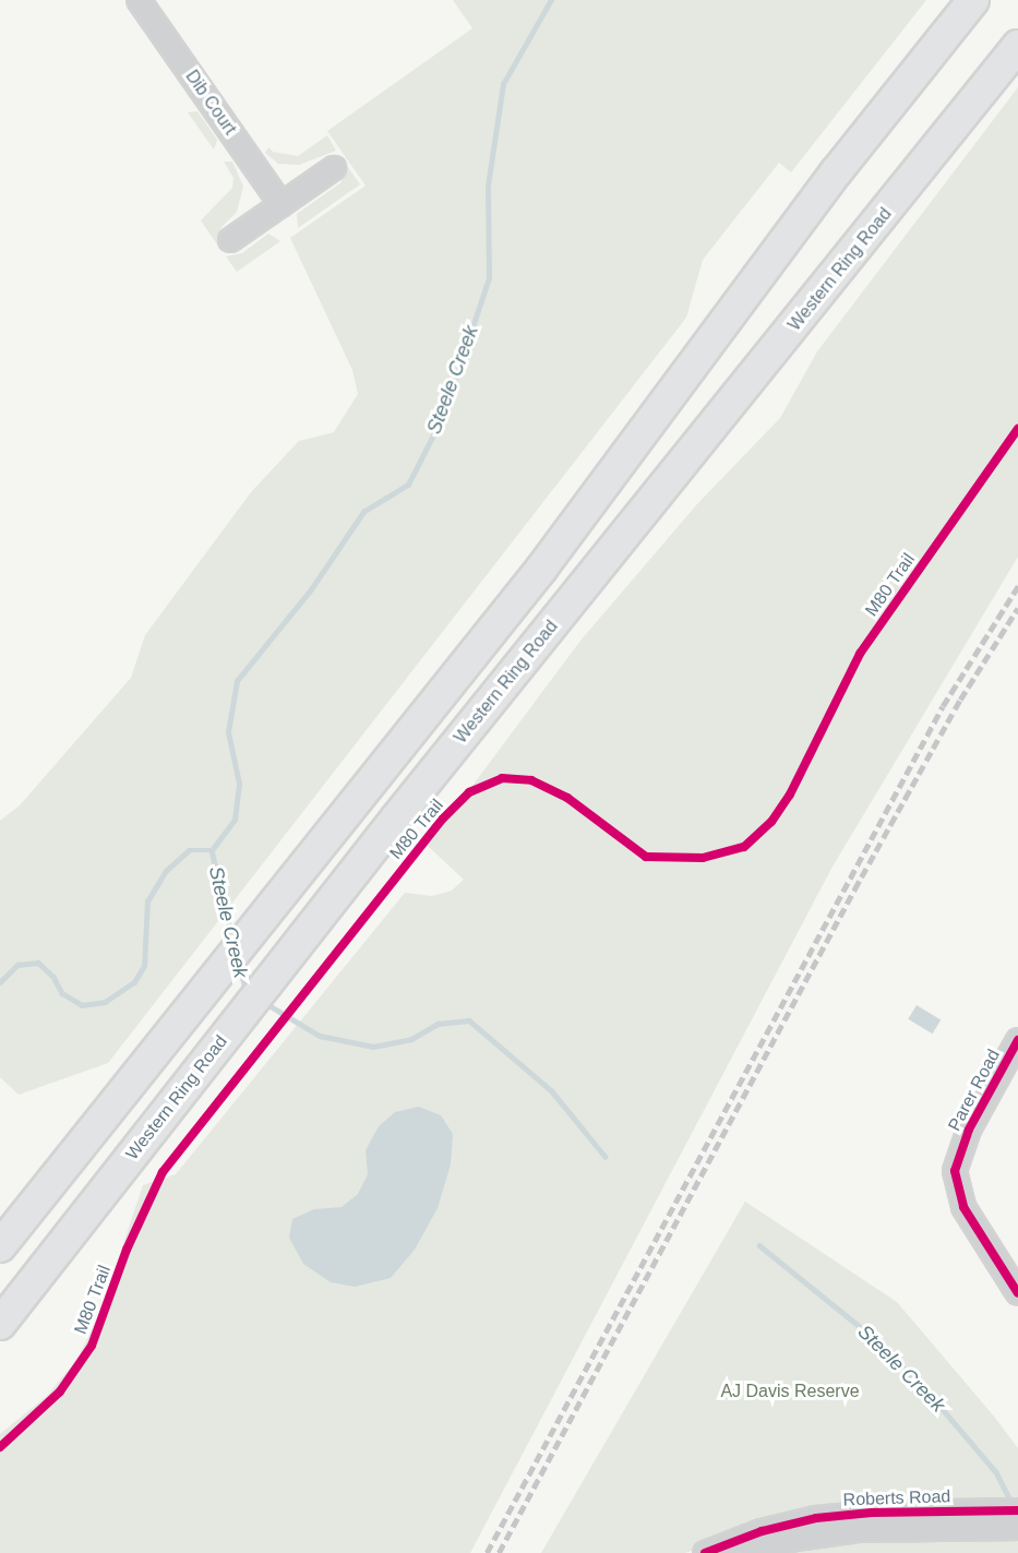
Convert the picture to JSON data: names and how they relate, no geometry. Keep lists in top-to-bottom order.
{
  "streets": {
    "highway": ["Western Ring Road"],
    "street": ["Dib Court", "Parer Road", "Roberts Road"],
    "cycle path": ["M80 Trail"]
  },
  "water": ["Steele Creek"],
  "parks": ["AJ Davis Reserve"]
}
